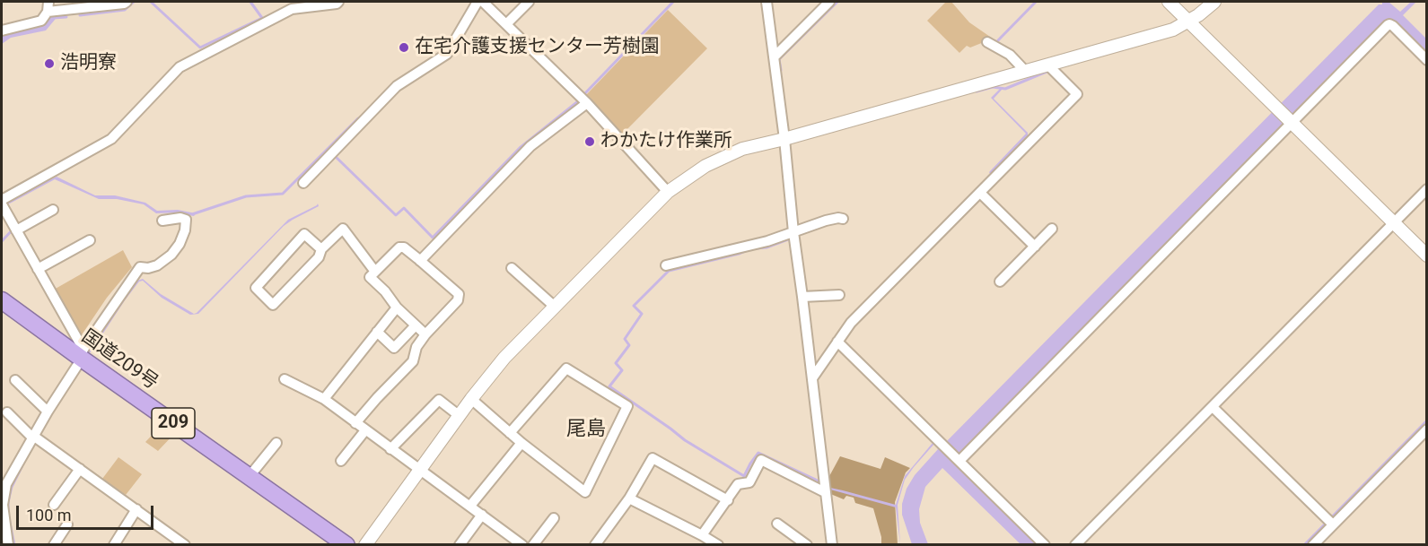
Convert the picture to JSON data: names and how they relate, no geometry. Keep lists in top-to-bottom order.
{
  "streets": {
    "highway": ["国道209号", "209"]
  },
  "districts": ["尾島"],
  "places": ["在宅介護支援センター芳樹園", "浩明寮", "わかたけ作業所"],
  "scale_bar": "100 m"
}
